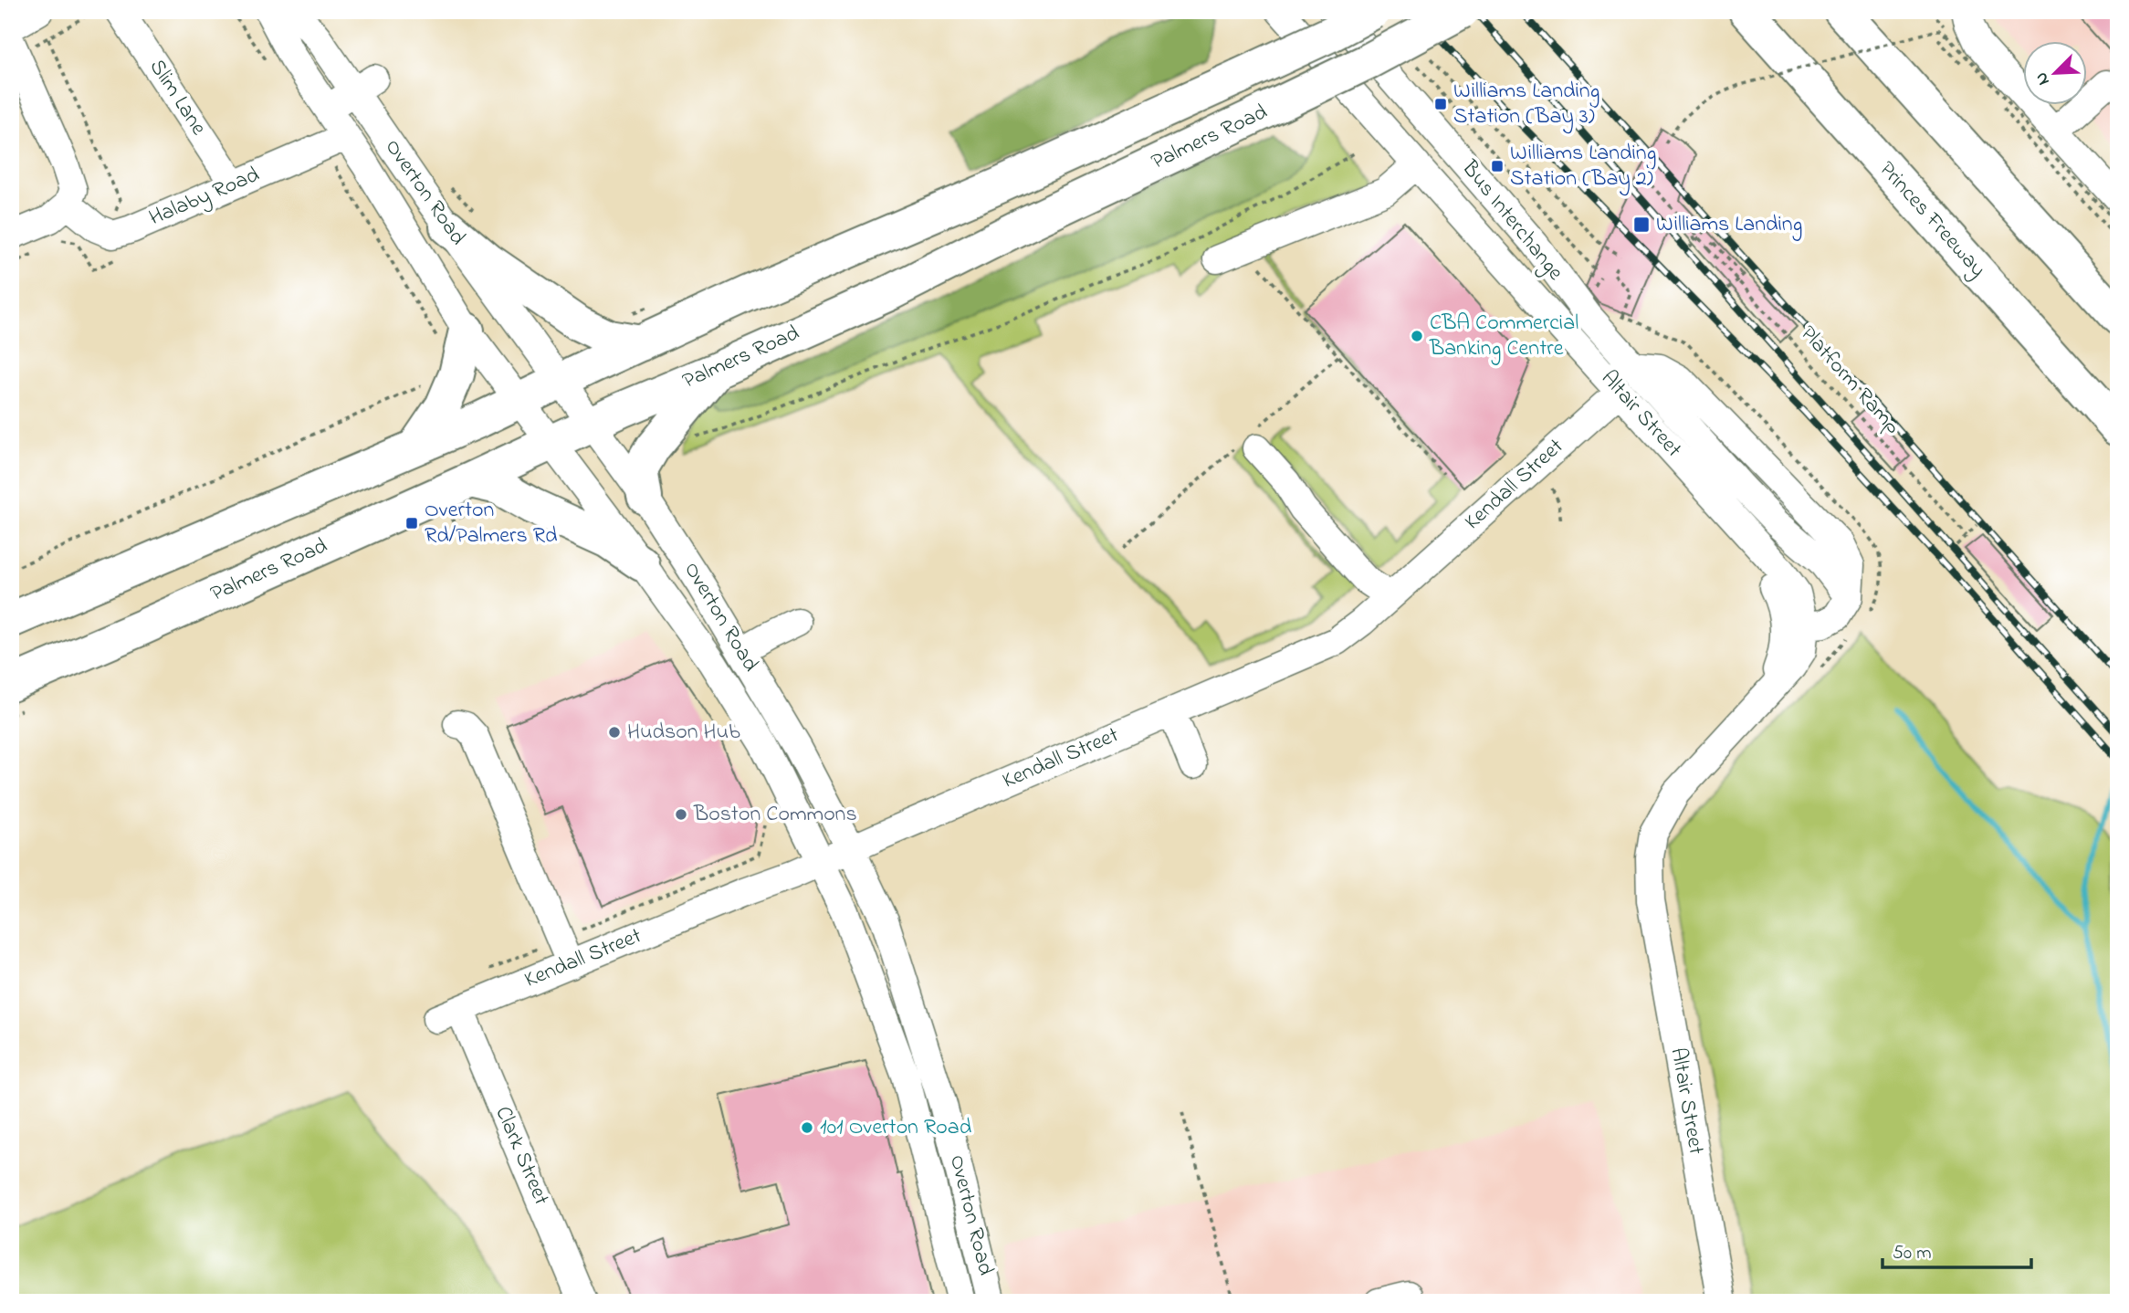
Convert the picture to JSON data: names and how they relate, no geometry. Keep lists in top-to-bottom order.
{
  "streets": {
    "highway": ["Palmers Road", "Princes Freeway"],
    "street": [
      "Slim Lane",
      "Overton Road",
      "Halaby Road",
      "Bus Interchange",
      "Altair Street",
      "Kendall Street",
      "Clark Street"
    ],
    "path": ["Platform Ramp"]
  },
  "crossings": [
    ["Slim Lane", "Halaby Road"],
    ["Palmers Road", "Overton Road"],
    ["Overton Road", "Halaby Road"],
    ["Overton Road", "Kendall Street"],
    ["Altair Street", "Kendall Street"],
    ["Kendall Street", "Clark Street"]
  ],
  "places": {
    "transit": [
      "Williams Landing Station (Bay 3)",
      "Williams Landing Station (Bay 2)",
      "Williams Landing",
      "Overton Rd/Palmers Rd"
    ],
    "other": [
      "CBA Commercial Banking Centre",
      "Hudson Hub",
      "Boston Commons",
      "101 Overton Road"
    ]
  },
  "scale_bar": "50 m",
  "north": "bottom left"
}
